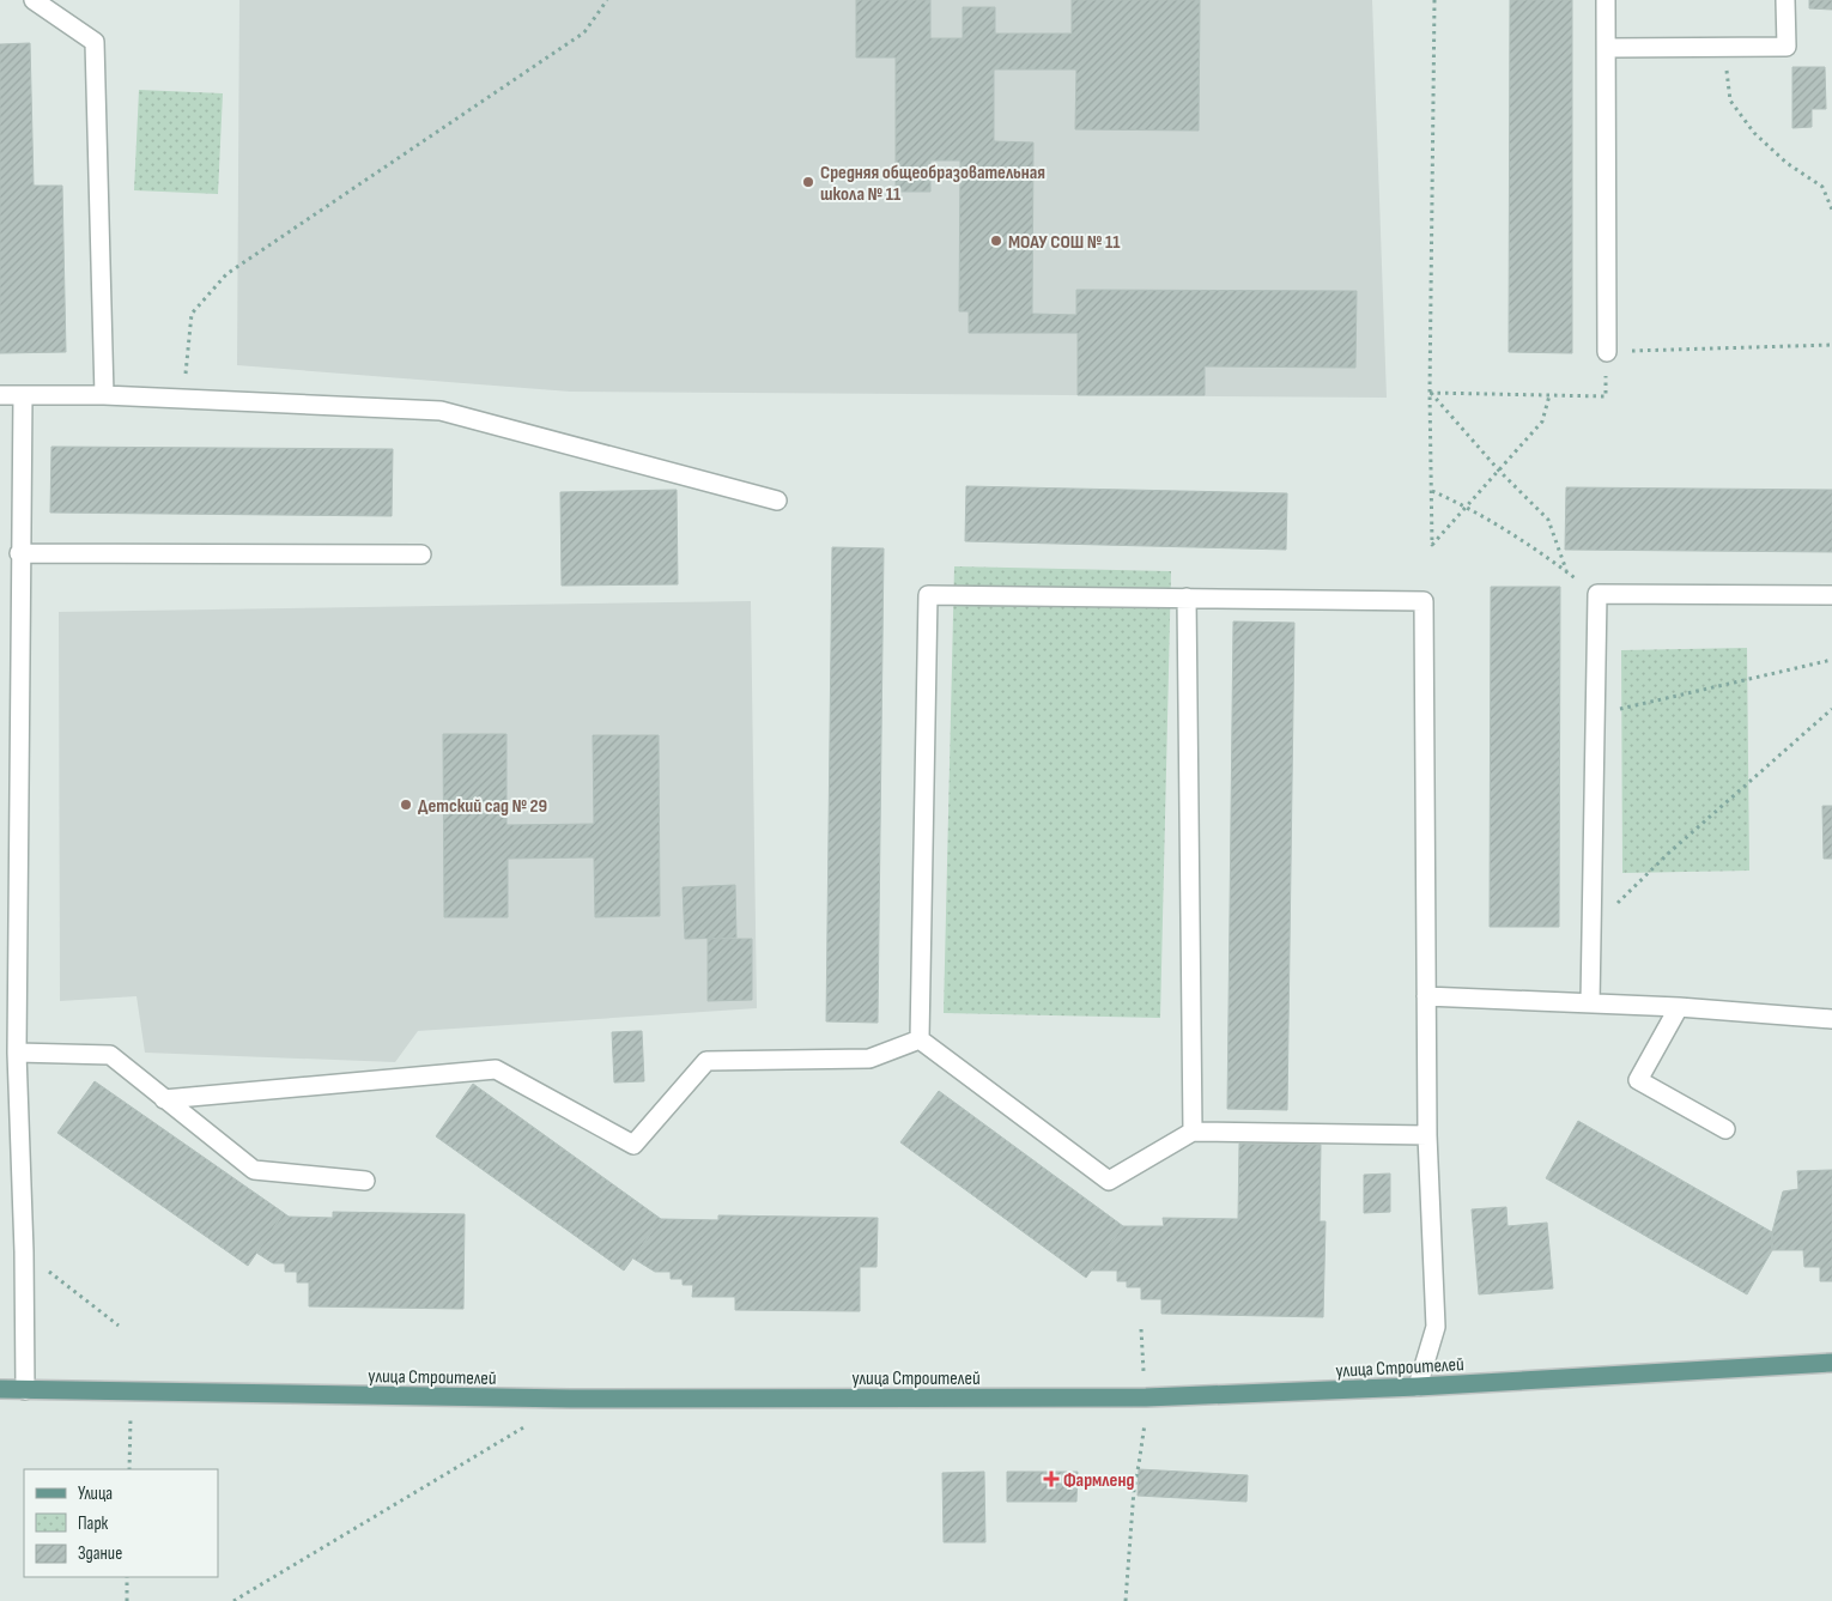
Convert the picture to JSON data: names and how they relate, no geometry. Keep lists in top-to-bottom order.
{
  "streets": {
    "main road": ["улица Строителей"]
  },
  "places": {
    "other": ["Средняя общеобразовательная школа № 11", "МОАУ СОШ № 11", "Детский сад № 29"],
    "health": ["Фармленд"]
  },
  "legend": ["Улица", "Парк", "Здание"]
}
